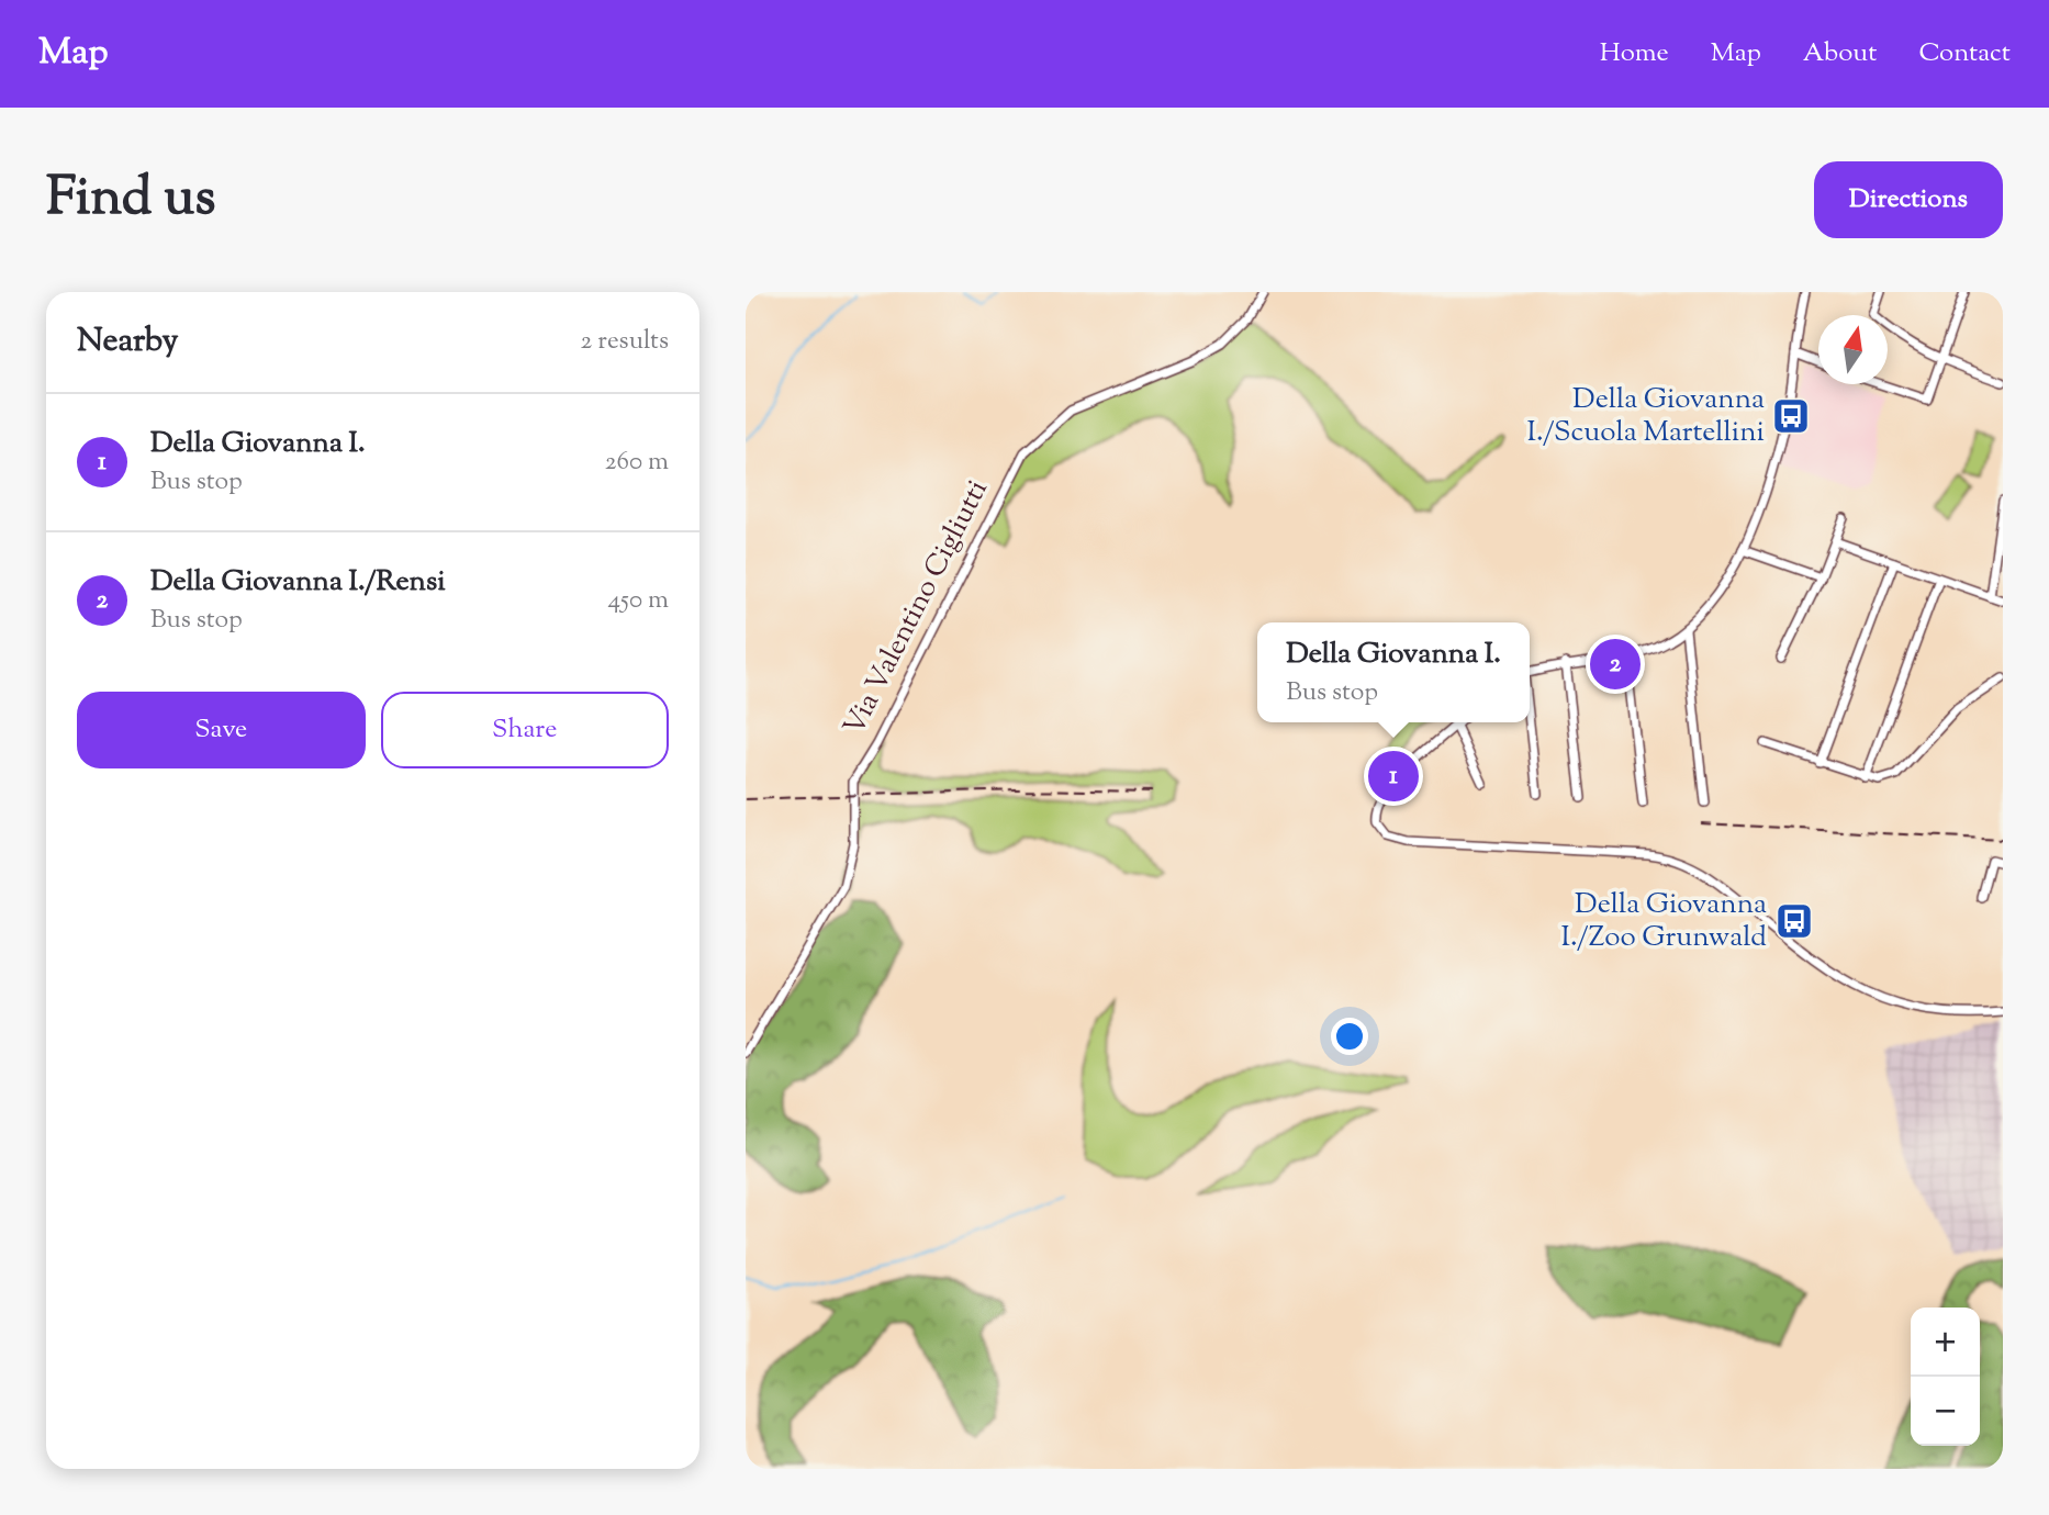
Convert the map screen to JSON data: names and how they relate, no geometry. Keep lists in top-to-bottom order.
{
  "streets": {
    "street": ["Via Valentino Cigliutti"]
  },
  "places": {
    "bus stop": ["Della Giovanna I./Scuola Martellini", "Della Giovanna I./Zoo Grunwald"]
  },
  "north": "top",
  "page": {
    "header": "Map",
    "nav": [
      "Home",
      "Map",
      "About",
      "Contact"
    ],
    "title": "Find us",
    "buttons": [
      "Directions",
      ["Save", "Share"]
    ],
    "heading": ["Nearby", "2 results"],
    "list": [
      {
        "mark": "1",
        "name": "Della Giovanna I.",
        "note": "Bus stop",
        "value": "260 m"
      },
      {
        "mark": "2",
        "name": "Della Giovanna I./Rensi",
        "note": "Bus stop",
        "value": "450 m"
      }
    ],
    "popup": ["Della Giovanna I.", "Bus stop"],
    "pins": ["2", "1"],
    "map_buttons": ["+", "−"]
  }
}
